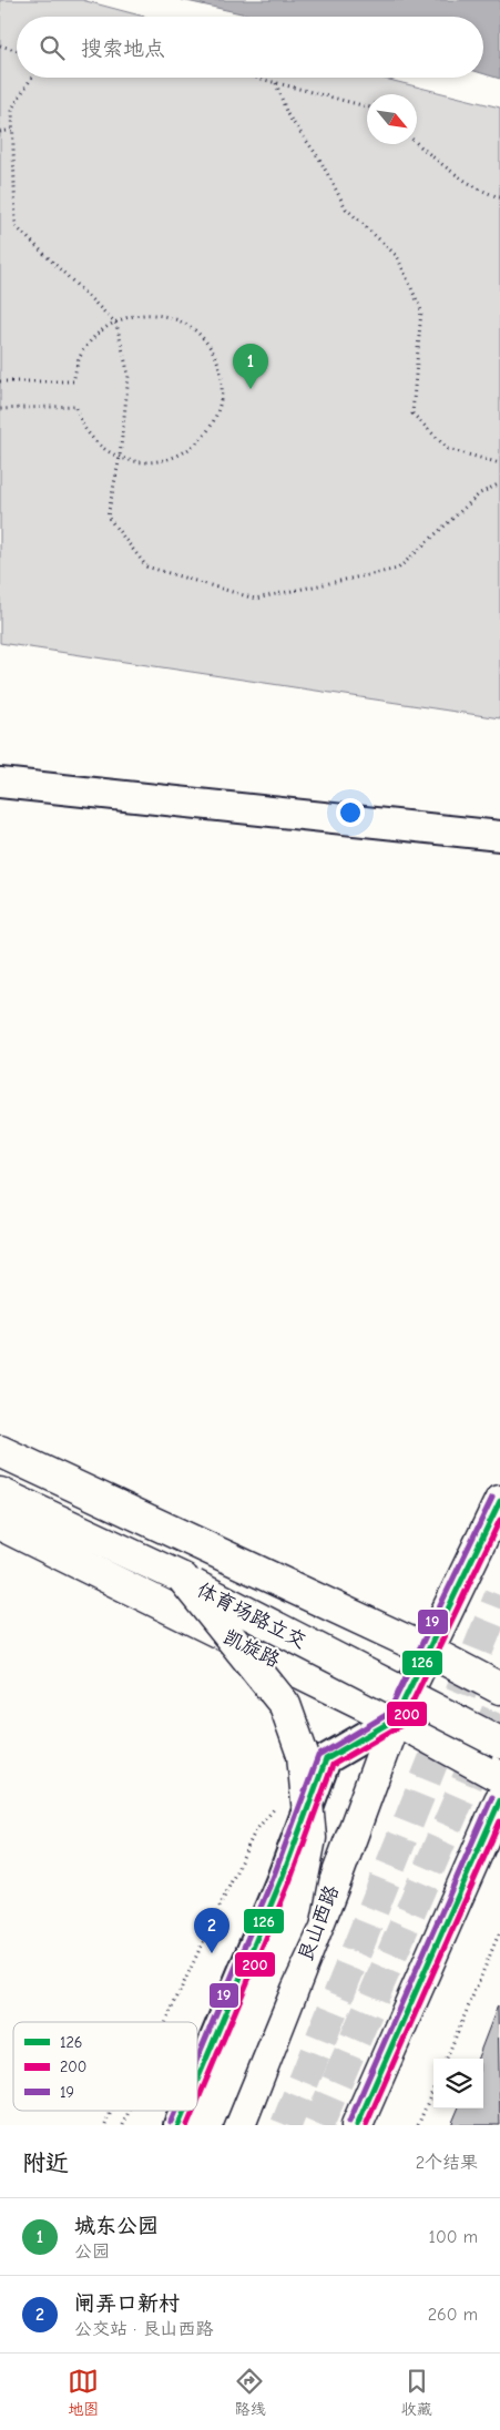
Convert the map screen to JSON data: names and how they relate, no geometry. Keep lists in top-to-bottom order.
{
  "streets": {
    "main road": ["体育场路立交", "凯旋路", "艮山西路"]
  },
  "crossings": [
    ["凯旋路", "艮山西路"]
  ],
  "lines": ["transit line 19", "transit line 126", "transit line 200"],
  "legend": ["126", "200", "19"],
  "north": "bottom right",
  "page": {
    "search": "搜索地点",
    "pins": ["1", "2"],
    "heading": ["附近", "2个结果"],
    "list": [
      {
        "mark": "1",
        "name": "城东公园",
        "note": "公园",
        "value": "100 m"
      },
      {
        "mark": "2",
        "name": "闸弄口新村",
        "note": "公交站 · 艮山西路",
        "value": "260 m"
      }
    ],
    "nav": ["地图", "路线", "收藏"]
  }
}
